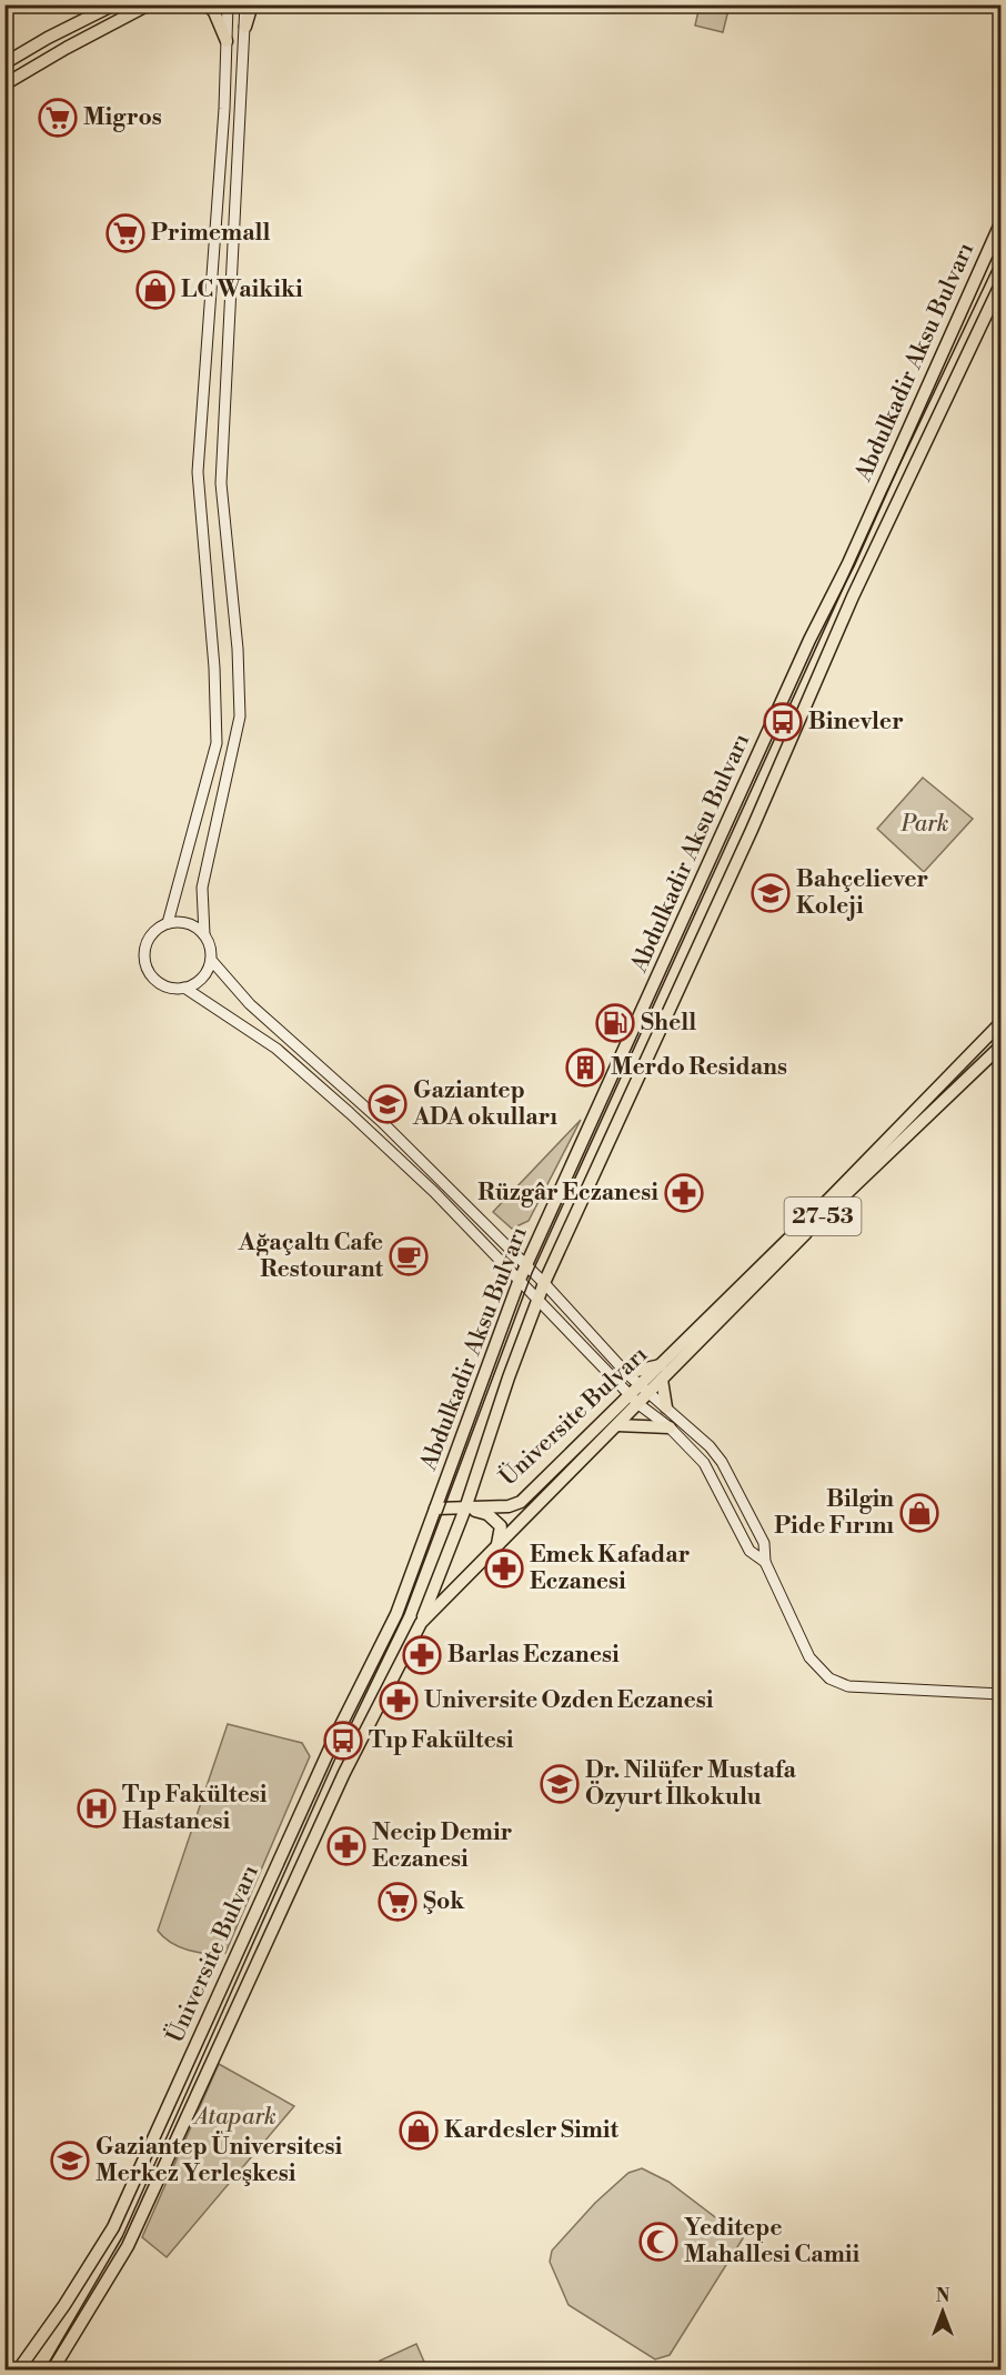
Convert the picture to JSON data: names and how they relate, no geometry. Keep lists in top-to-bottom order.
{
  "streets": {
    "main road": ["Abdulkadir Aksu Bulvarı", "27-53", "Üniversite Bulvarı"]
  },
  "crossings": [
    ["Abdulkadir Aksu Bulvarı", "Üniversite Bulvarı"]
  ],
  "parks": ["Park", "Atapark"],
  "places": {
    "supermarket": ["Migros", "Primemall", "Şok"],
    "shop": ["LC Waikiki", "Bilgin Pide Fırını", "Kardesler Simit"],
    "bus stop": ["Binevler", "Tıp Fakültesi"],
    "school or university": [
      "Bahçeliever Koleji",
      "Gaziantep ADA okulları",
      "Dr. Nilüfer Mustafa Özyurt İlkokulu",
      "Gaziantep Üniversitesi Merkez Yerleşkesi"
    ],
    "fuel station": ["Shell"],
    "building": ["Merdo Residans"],
    "pharmacy": [
      "Rüzgâr Eczanesi",
      "Emek Kafadar Eczanesi",
      "Barlas Eczanesi",
      "Universite Ozden Eczanesi",
      "Necip Demir Eczanesi"
    ],
    "cafe": ["Ağaçaltı Cafe Restourant"],
    "hospital": ["Tıp Fakültesi Hastanesi"],
    "mosque": ["Yeditepe Mahallesi Camii"]
  },
  "north": "top"
}
